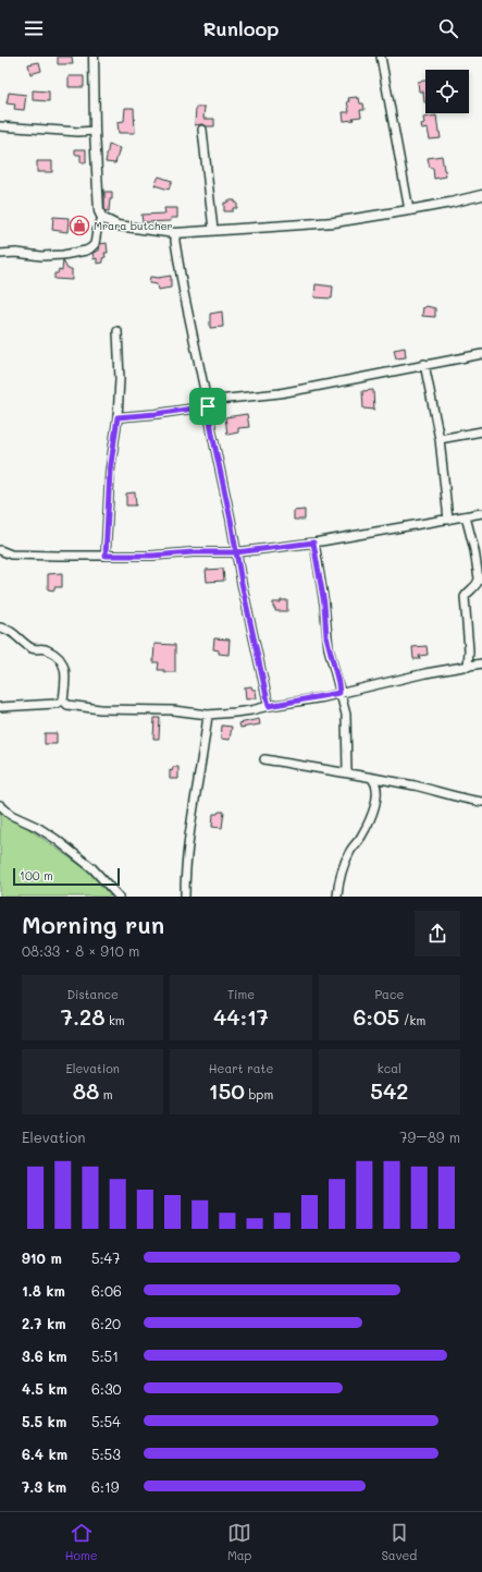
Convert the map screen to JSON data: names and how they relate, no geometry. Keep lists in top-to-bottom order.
{
  "places": {
    "shop": ["Mrara butcher"]
  },
  "scale_bar": "100 m",
  "page": {
    "header": "Runloop",
    "scale": "100 m",
    "heading": ["Morning run", "08:33 · 8 × 910 m"],
    "stats": [
      ["Distance", "7.28 km"],
      ["Time", "44:17"],
      ["Pace", "6:05 /km"],
      ["Elevation", "88 m"],
      ["Heart rate", "150 bpm"],
      ["kcal", "542"]
    ],
    "chart": ["Elevation", "79–89 m"],
    "list": [
      {
        "name": "910 m",
        "note": "5:47"
      },
      {
        "name": "1.8 km",
        "note": "6:06"
      },
      {
        "name": "2.7 km",
        "note": "6:20"
      },
      {
        "name": "3.6 km",
        "note": "5:51"
      },
      {
        "name": "4.5 km",
        "note": "6:30"
      },
      {
        "name": "5.5 km",
        "note": "5:54"
      },
      {
        "name": "6.4 km",
        "note": "5:53"
      },
      {
        "name": "7.3 km",
        "note": "6:19"
      }
    ],
    "tabs": ["Home", "Map", "Saved"]
  }
}
